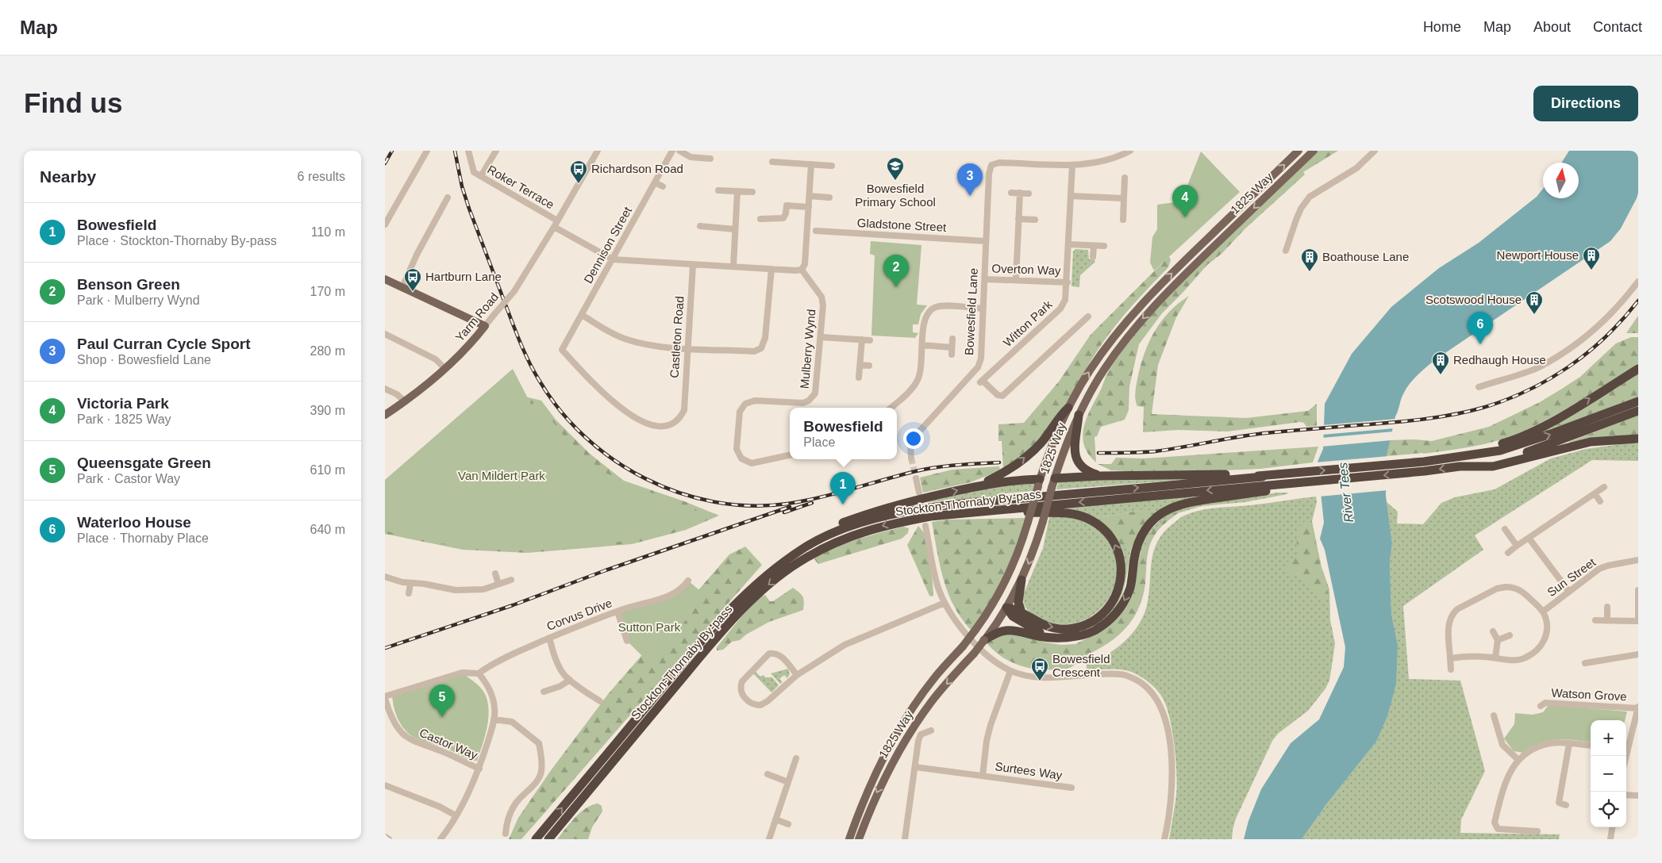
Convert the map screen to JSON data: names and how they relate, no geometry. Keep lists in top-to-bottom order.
{
  "streets": {
    "highway": ["Stockton-Thornaby By-pass"],
    "main road": ["1825 Way", "Yarm Road"],
    "street": [
      "Roker Terrace",
      "Gladstone Street",
      "Dennison Street",
      "Overton Way",
      "Bowesfield Lane",
      "Witton Park",
      "Castleton Road",
      "Mulberry Wynd",
      "Sun Street",
      "Corvus Drive",
      "Watson Grove",
      "Castor Way",
      "Surtees Way"
    ]
  },
  "crossings": [
    ["Roker Terrace", "Yarm Road"],
    ["Gladstone Street", "Bowesfield Lane"],
    ["Dennison Street", "Castleton Road"],
    ["Overton Way", "Bowesfield Lane"],
    ["Overton Way", "Witton Park"],
    ["Bowesfield Lane", "Witton Park"]
  ],
  "water": ["River Tees"],
  "parks": ["Van Mildert Park", "Sutton Park"],
  "places": {
    "school or university": ["Bowesfield Primary School"],
    "bus stop": ["Richardson Road", "Hartburn Lane", "Bowesfield Crescent"],
    "building": [
      "Newport House",
      "Boathouse Lane",
      "Scotswood House",
      "Redhaugh House"
    ]
  },
  "north": "top",
  "page": {
    "header": "Map",
    "nav": [
      "Home",
      "Map",
      "About",
      "Contact"
    ],
    "buttons": "Directions",
    "title": "Find us",
    "heading": ["Nearby", "6 results"],
    "pins": [
      "3",
      "4",
      "2",
      "6",
      "1",
      "5"
    ],
    "list": [
      {
        "mark": "1",
        "name": "Bowesfield",
        "note": "Place · Stockton-Thornaby By-pass",
        "value": "110 m"
      },
      {
        "mark": "2",
        "name": "Benson Green",
        "note": "Park · Mulberry Wynd",
        "value": "170 m"
      },
      {
        "mark": "3",
        "name": "Paul Curran Cycle Sport",
        "note": "Shop · Bowesfield Lane",
        "value": "280 m"
      },
      {
        "mark": "4",
        "name": "Victoria Park",
        "note": "Park · 1825 Way",
        "value": "390 m"
      },
      {
        "mark": "5",
        "name": "Queensgate Green",
        "note": "Park · Castor Way",
        "value": "610 m"
      },
      {
        "mark": "6",
        "name": "Waterloo House",
        "note": "Place · Thornaby Place",
        "value": "640 m"
      }
    ],
    "popup": ["Bowesfield", "Place"],
    "map_buttons": ["+", "−"]
  }
}
